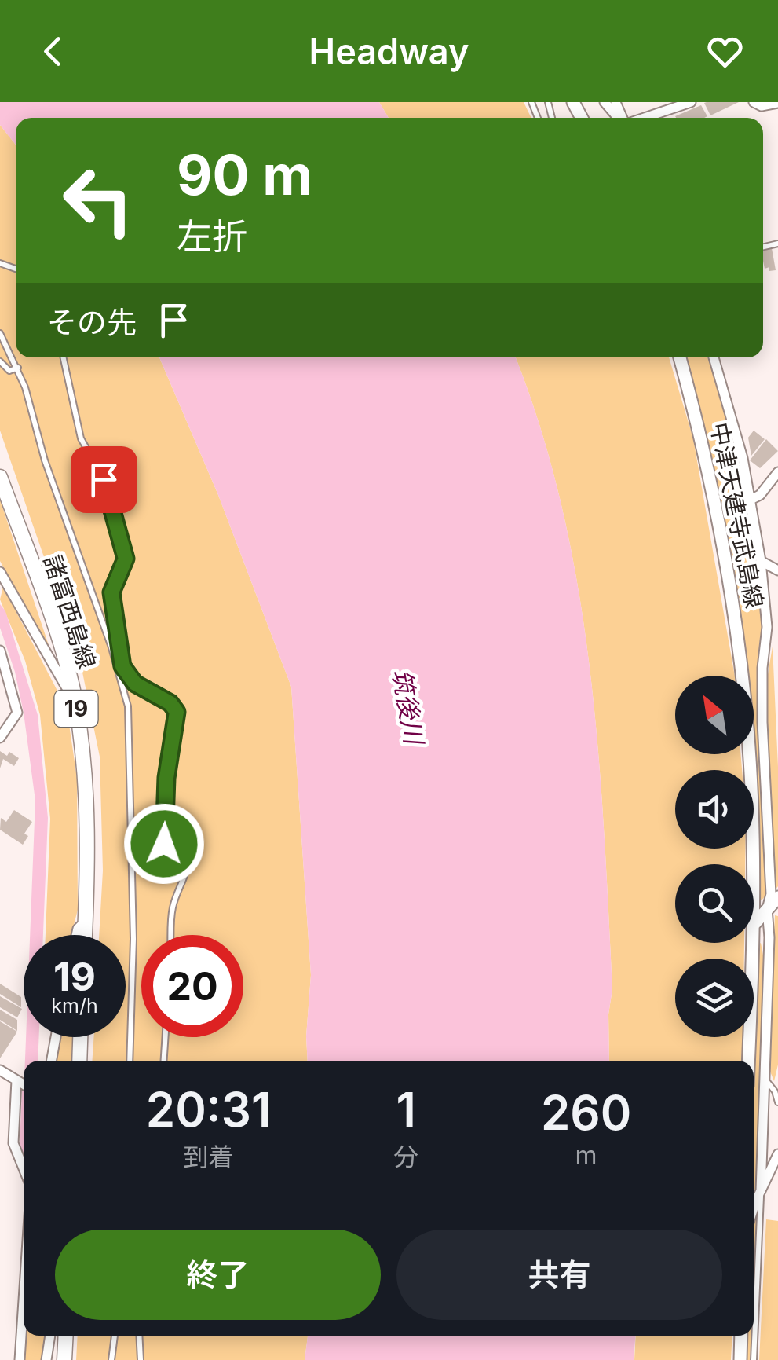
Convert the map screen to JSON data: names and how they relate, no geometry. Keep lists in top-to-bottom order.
{
  "streets": {
    "main road": ["中津天建寺武島線", "諸富西島線", "19"]
  },
  "water": ["筑後川"],
  "north": "top left",
  "page": {
    "header": "Headway",
    "turn": ["90 m", "左折"],
    "then": "その先",
    "speed": "19 km/h",
    "limit": "20",
    "eta": [
      "20:31",
      "到着",
      "1",
      "分",
      "260",
      "m"
    ],
    "buttons": ["終了", "共有"]
  }
}
